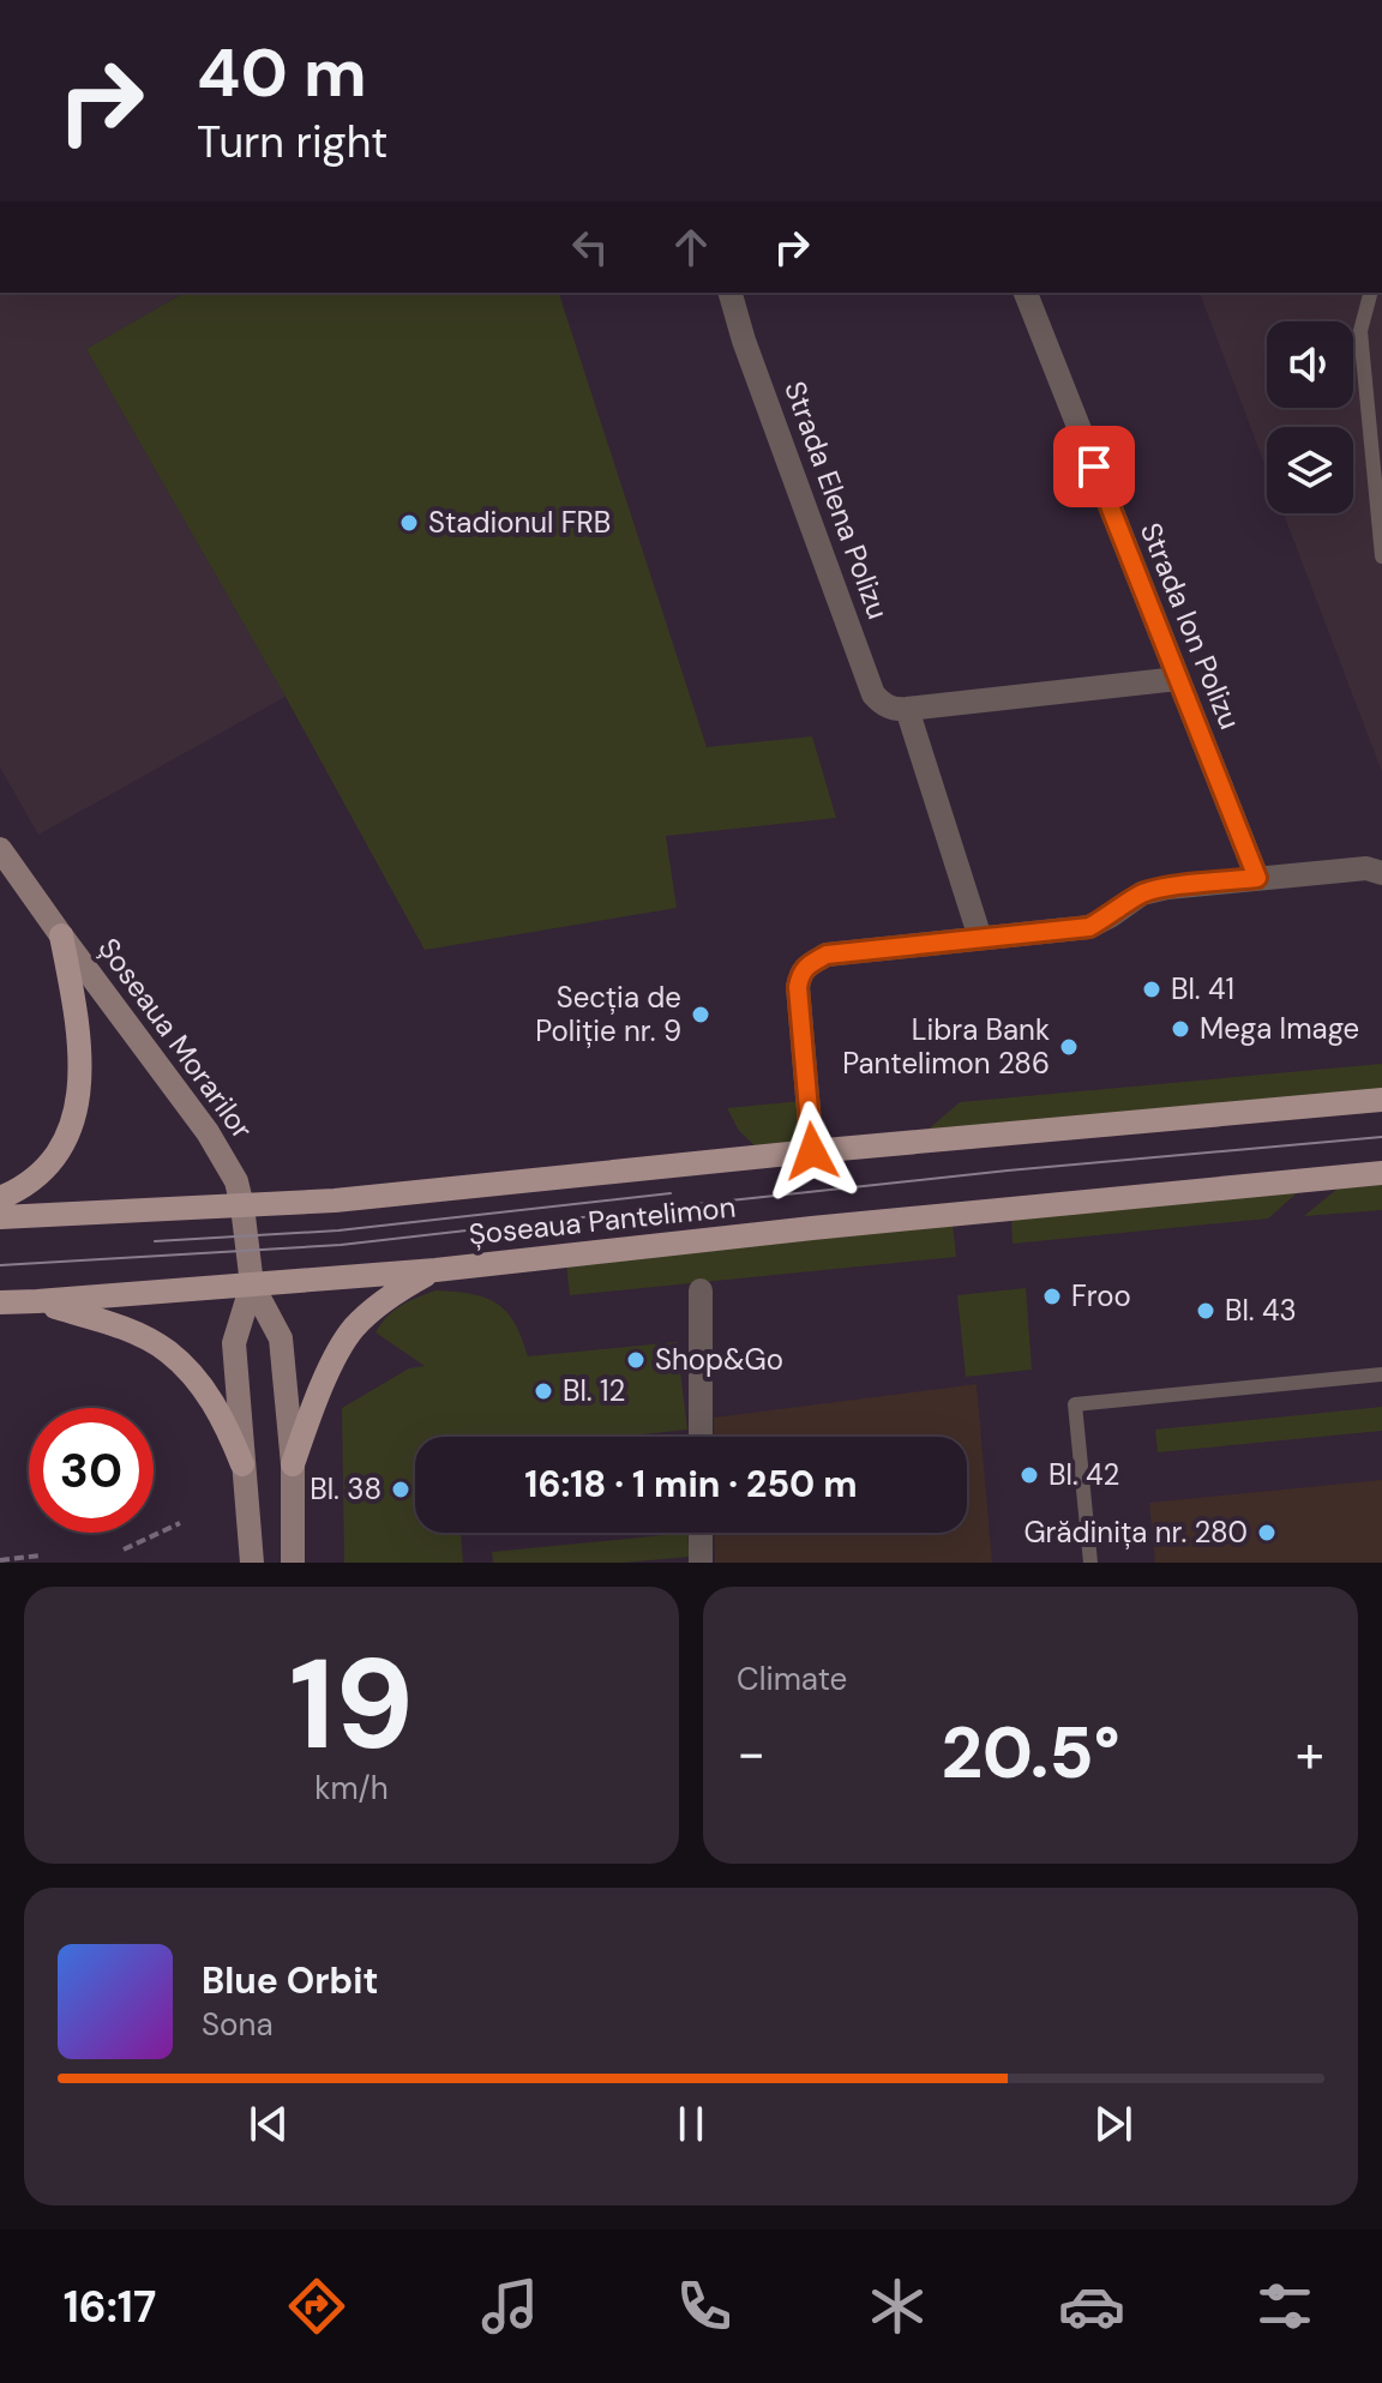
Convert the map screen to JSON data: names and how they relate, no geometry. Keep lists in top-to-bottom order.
{
  "streets": {
    "main road": ["Șoseaua Morarilor", "Șoseaua Pantelimon"],
    "street": ["Strada Elena Polizu", "Strada Ion Polizu"]
  },
  "crossings": [
    ["Șoseaua Morarilor", "Șoseaua Pantelimon"]
  ],
  "places": [
    "Stadionul FRB",
    "Bl. 41",
    "Secția de Poliție nr. 9",
    "Mega Image",
    "Libra Bank Pantelimon 286",
    "Froo",
    "Bl. 43",
    "Shop&Go",
    "Bl. 12",
    "Bl. 42",
    "Bl. 38",
    "Grădinița nr. 280"
  ],
  "page": {
    "turn": ["40 m", "Turn right"],
    "limit": "30",
    "trip": "16:18 · 1 min · 250 m",
    "tile": [
      ["19", "km/h"],
      "Climate"
    ],
    "heat": ["−", "20.5°", "+"],
    "song": ["Blue Orbit", "Sona"],
    "tabs": "16:17"
  }
}
